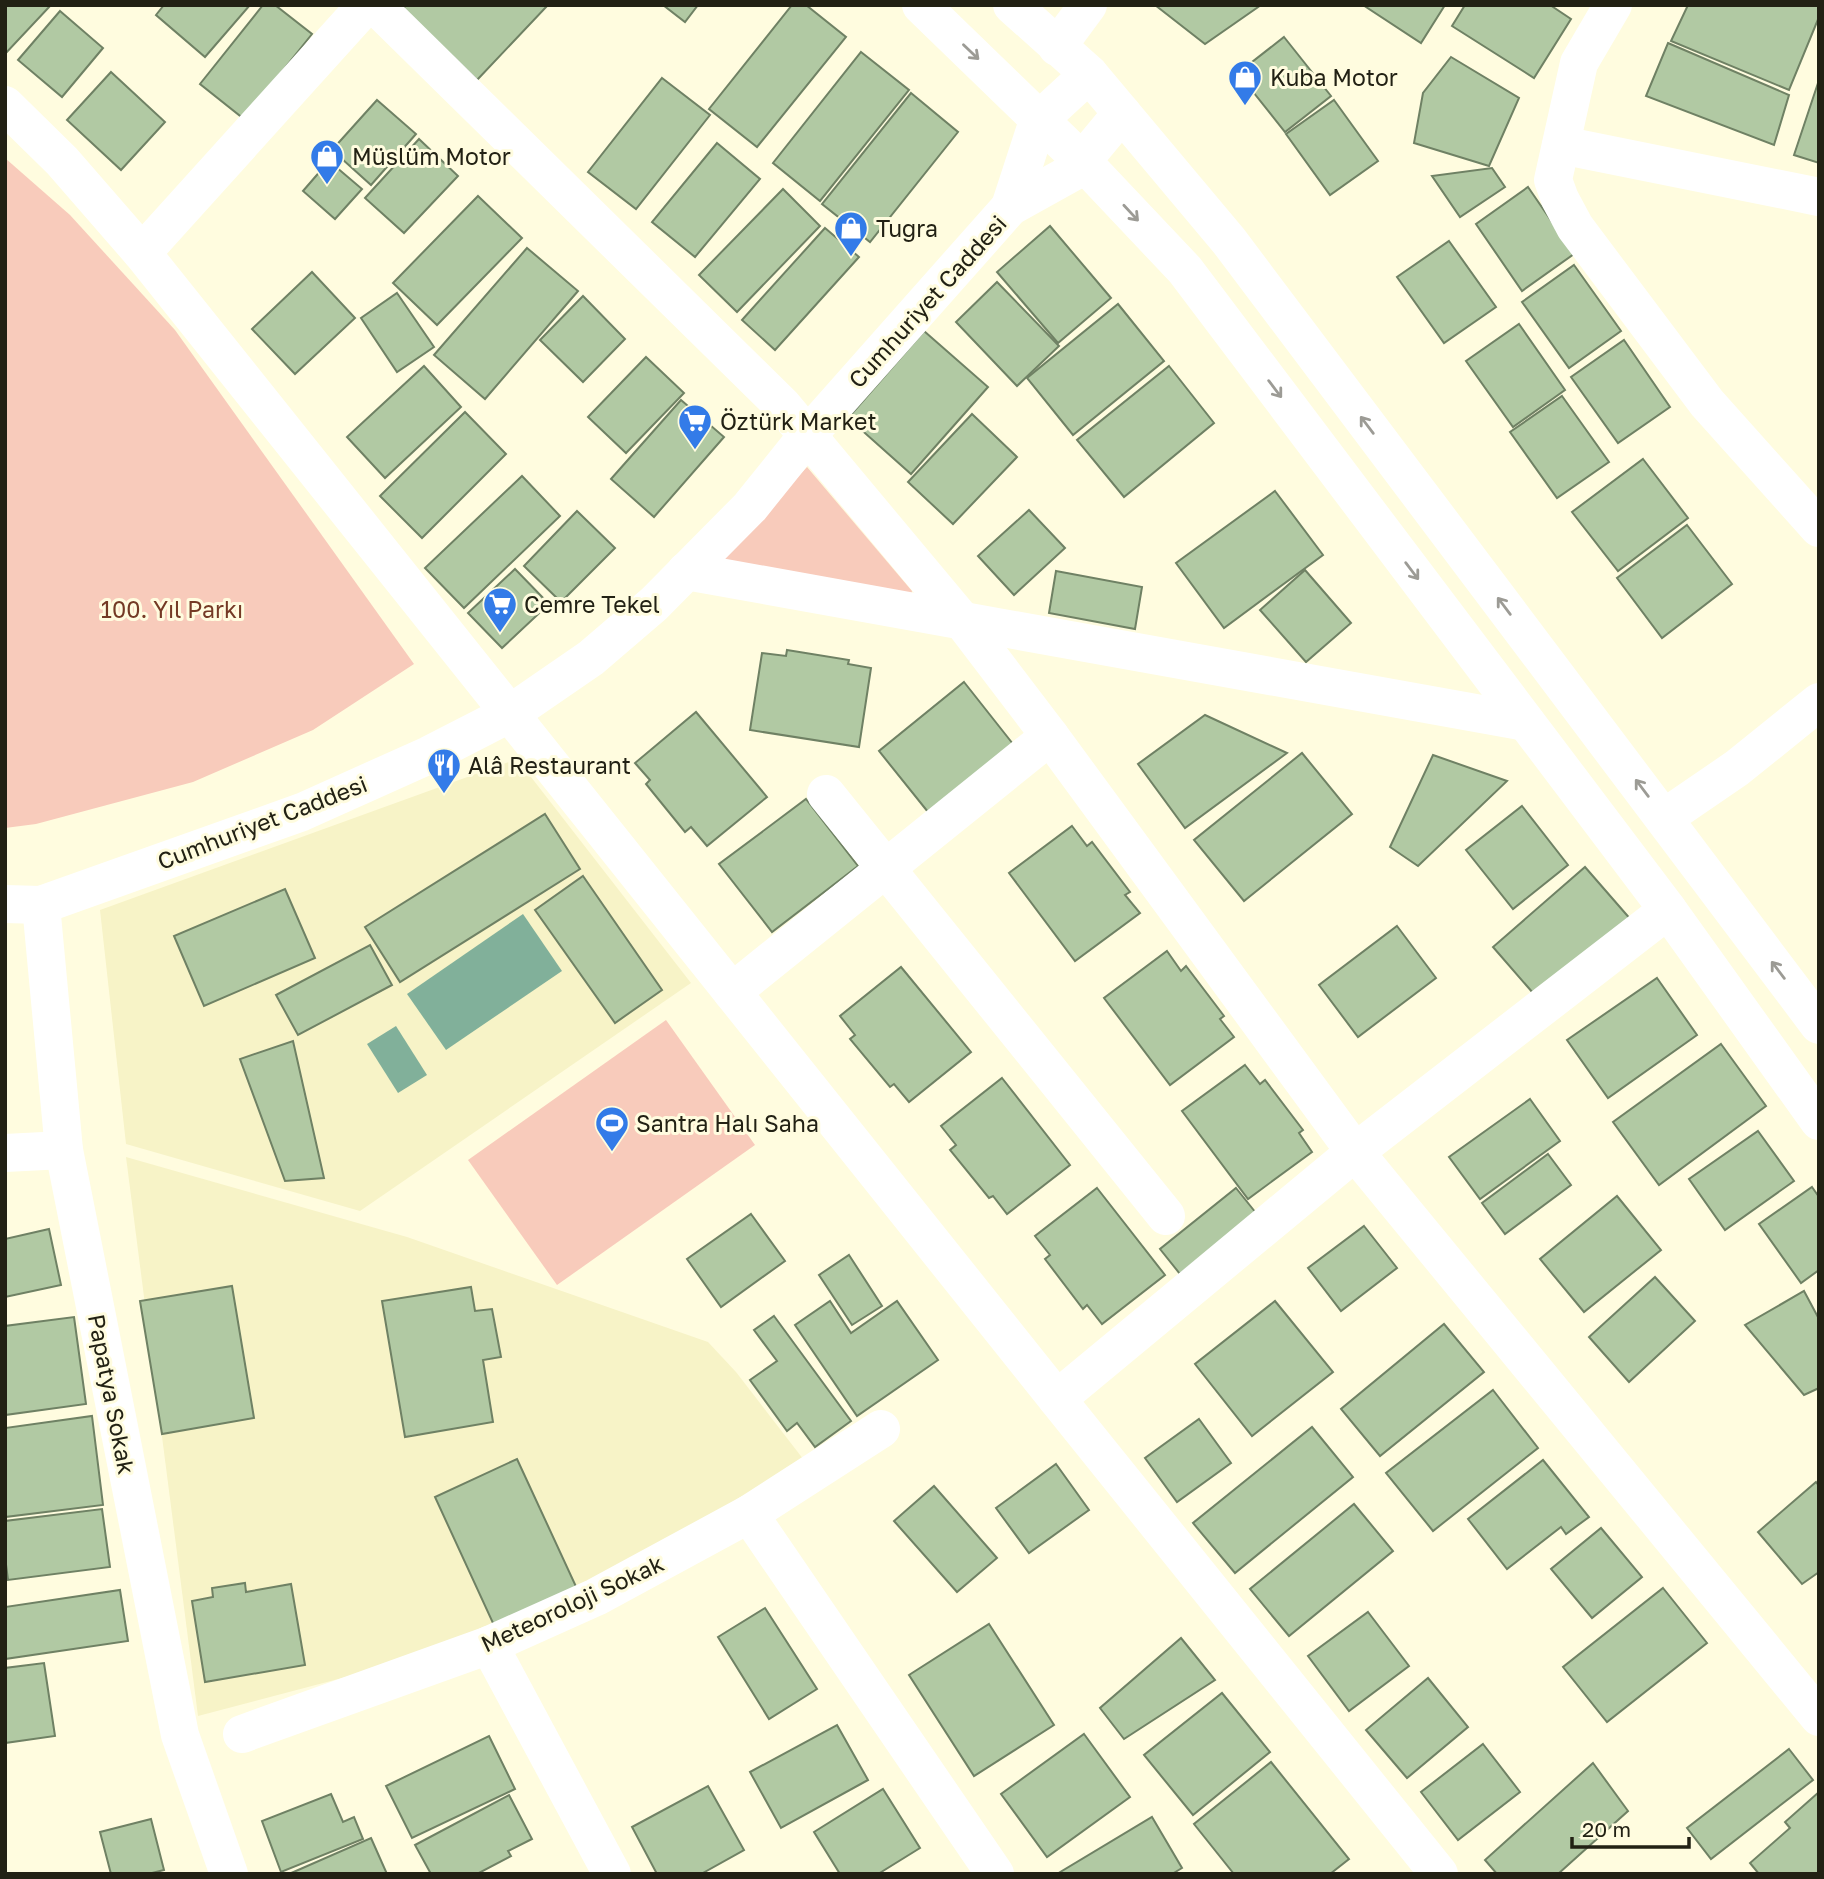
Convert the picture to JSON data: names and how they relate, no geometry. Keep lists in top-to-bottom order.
{
  "streets": {
    "street": ["Cumhuriyet Caddesi", "Papatya Sokak", "Meteoroloji Sokak"]
  },
  "crossings": [
    ["Cumhuriyet Caddesi", "Papatya Sokak"]
  ],
  "parks": ["100. Yıl Parkı"],
  "places": {
    "shop": ["Kuba Motor", "Müslüm Motor", "Tuğra"],
    "supermarket": ["Öztürk Market", "Cemre Tekel"],
    "restaurant": ["Alâ Restaurant"],
    "sports": ["Santra Halı Saha"]
  },
  "scale_bar": "20 m"
}
